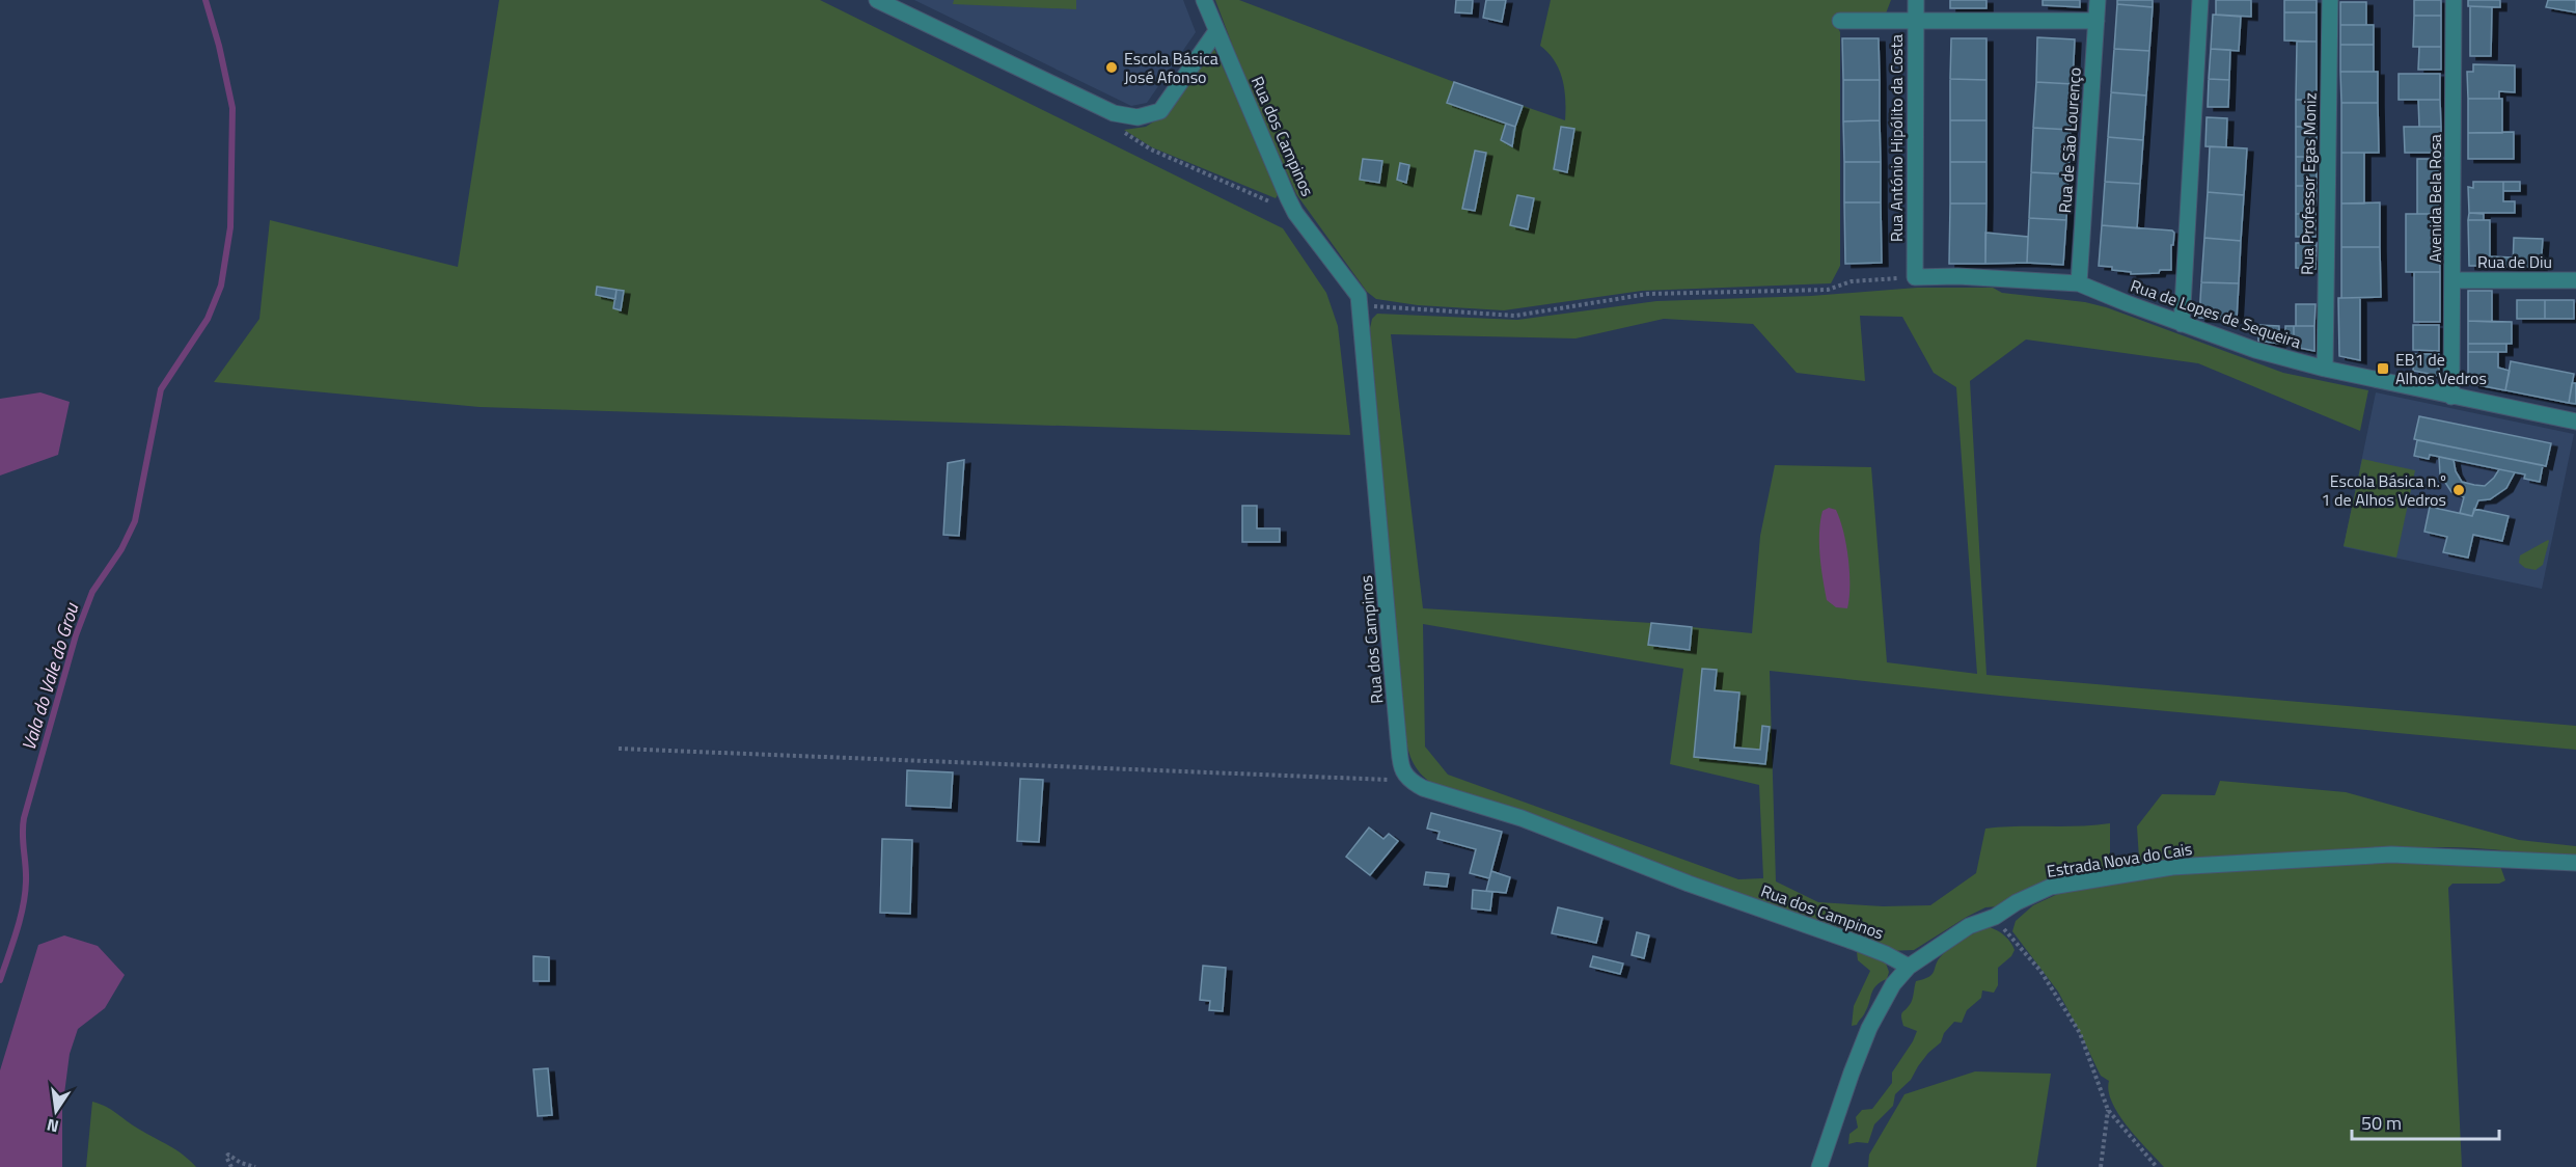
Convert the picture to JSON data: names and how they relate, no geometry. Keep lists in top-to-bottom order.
{
  "streets": {
    "street": [
      "Rua dos Campinos",
      "Rua António Hipólito da Costa",
      "Rua de São Lourenço",
      "Rua Professor Egas Moniz",
      "Avenida Bela Rosa",
      "Rua de Diu",
      "Rua de Lopes de Sequeira",
      "Estrada Nova do Cais"
    ]
  },
  "crossings": [
    ["Rua dos Campinos", "Estrada Nova do Cais"],
    ["Rua António Hipólito da Costa", "Rua de Lopes de Sequeira"],
    ["Rua de São Lourenço", "Rua de Lopes de Sequeira"],
    ["Rua Professor Egas Moniz", "Rua de Lopes de Sequeira"],
    ["Avenida Bela Rosa", "Rua de Diu"],
    ["Avenida Bela Rosa", "Rua de Lopes de Sequeira"]
  ],
  "water": ["Vala do Vale do Grou"],
  "places": {
    "other": ["Escola Básica José Afonso", "Escola Básica n.º 1 de Alhos Vedros"],
    "transit": ["EB1 de Alhos Vedros"]
  },
  "scale_bar": "50 m",
  "north": "bottom"
}
